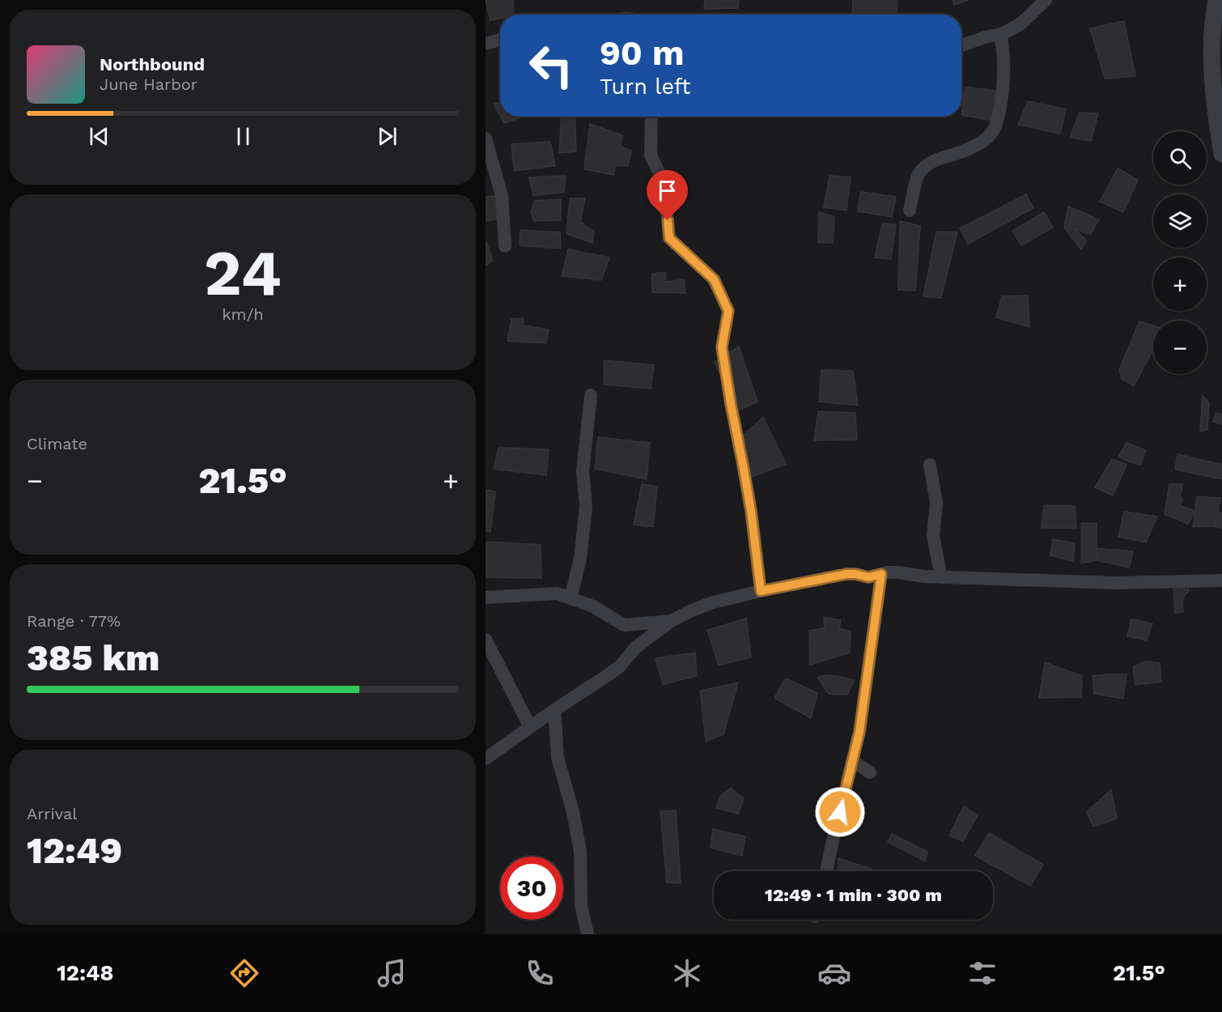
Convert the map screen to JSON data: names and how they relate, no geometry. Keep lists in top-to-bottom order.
{
  "page": {
    "turn": ["90 m", "Turn left"],
    "song": ["Northbound", "June Harbor"],
    "map_buttons": ["+", "−"],
    "tile": [
      ["24", "km/h"],
      "Climate",
      ["Range · 77%", "385 km"],
      ["Arrival", "12:49"]
    ],
    "heat": ["−", "21.5°", "+"],
    "limit": "30",
    "trip": "12:49 · 1 min · 300 m",
    "tabs": ["12:48", "21.5°"]
  }
}
